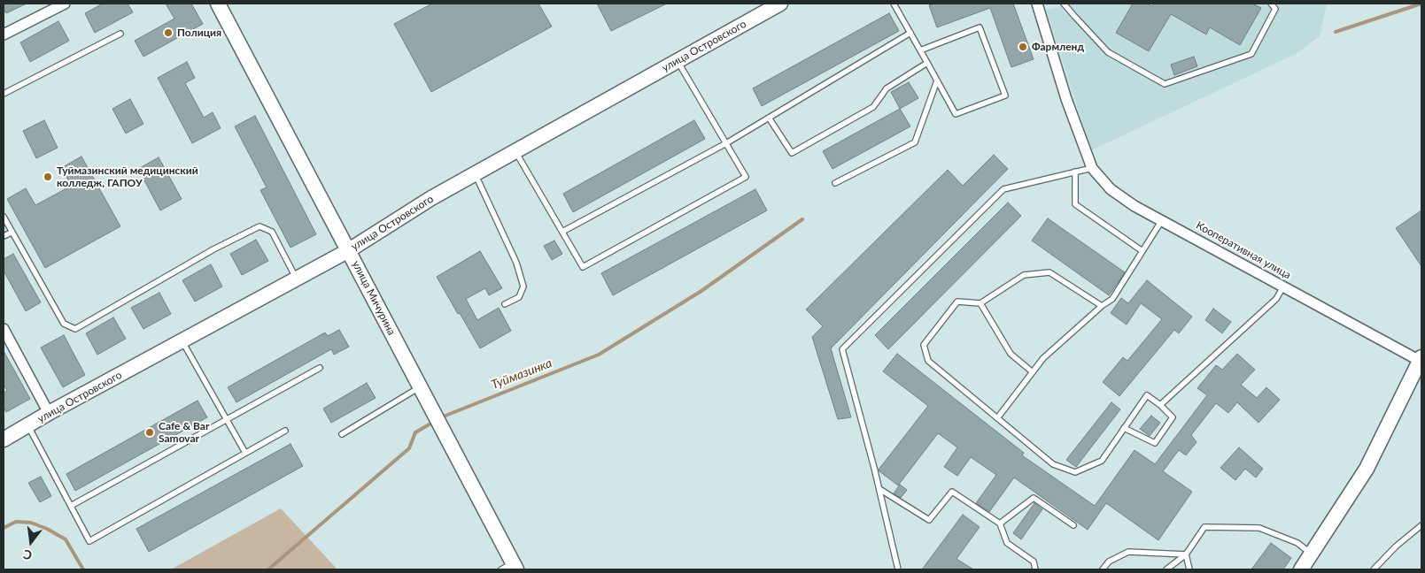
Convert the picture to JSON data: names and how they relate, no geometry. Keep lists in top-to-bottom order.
{
  "streets": {
    "main road": ["улица Островского", "улица Мичурина"],
    "street": ["Кооперативная улица"]
  },
  "crossings": [
    ["улица Островского", "улица Мичурина"]
  ],
  "water": ["Туймазинка"],
  "places": [
    "Полиция",
    "Фармленд",
    "Туймазинский медицинский колледж, ГАПОУ",
    "Cafe & Bar Samovar"
  ],
  "north": "bottom"
}
